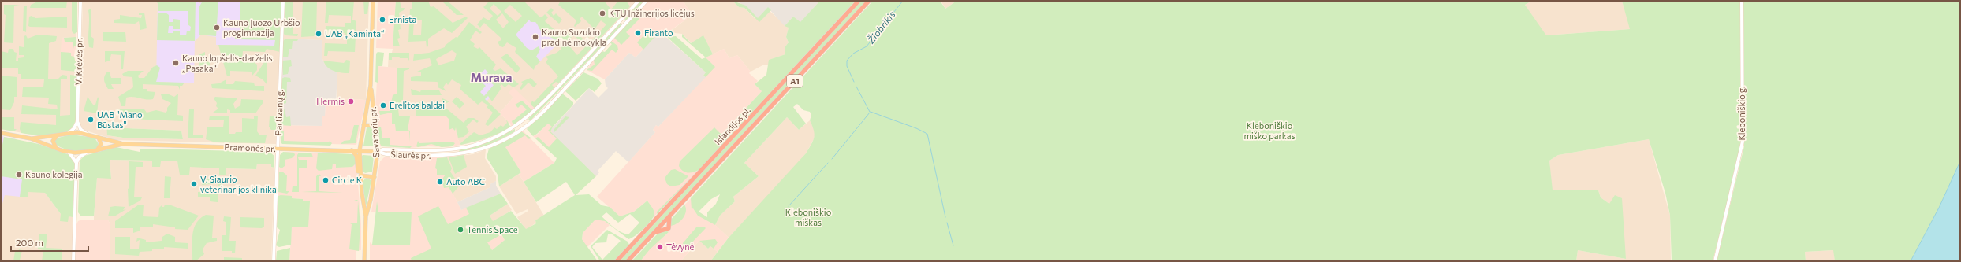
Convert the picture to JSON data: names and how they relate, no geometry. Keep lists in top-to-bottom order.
{
  "streets": {
    "highway": ["A1", "Islandijos pl."],
    "main road": [
      "V. Krėvės pr.",
      "Partizanų g.",
      "Kleboniškio g.",
      "Savanorių pr.",
      "Pramonės pr.",
      "Šiaurės pr."
    ]
  },
  "crossings": [
    ["Partizanų g.", "Pramonės pr."],
    ["Savanorių pr.", "Pramonės pr."],
    ["Savanorių pr.", "Šiaurės pr."],
    ["Pramonės pr.", "Šiaurės pr."]
  ],
  "districts": ["Murava"],
  "water": ["Žiobrikis"],
  "parks": ["Kleboniškio miško parkas", "Kleboniškio miškas"],
  "places": [
    "KTU Inžinerijos licėjus",
    "Ernista",
    "Kauno Juozo Urbšio progimnazija",
    "Firanto",
    "UAB „Kaminta“",
    "Kauno Suzukio pradinė mokykla",
    "Kauno lopšelis-darželis „Pasaka“",
    "Hermis",
    "Erelitos baldai",
    "UAB \"Mano Būstas\"",
    "Kauno kolegija",
    "Circle K",
    "Auto ABC",
    "V. Siaurio veterinarijos klinika",
    "Tennis Space",
    "Tėvynė"
  ],
  "scale_bar": "200 m"
}
